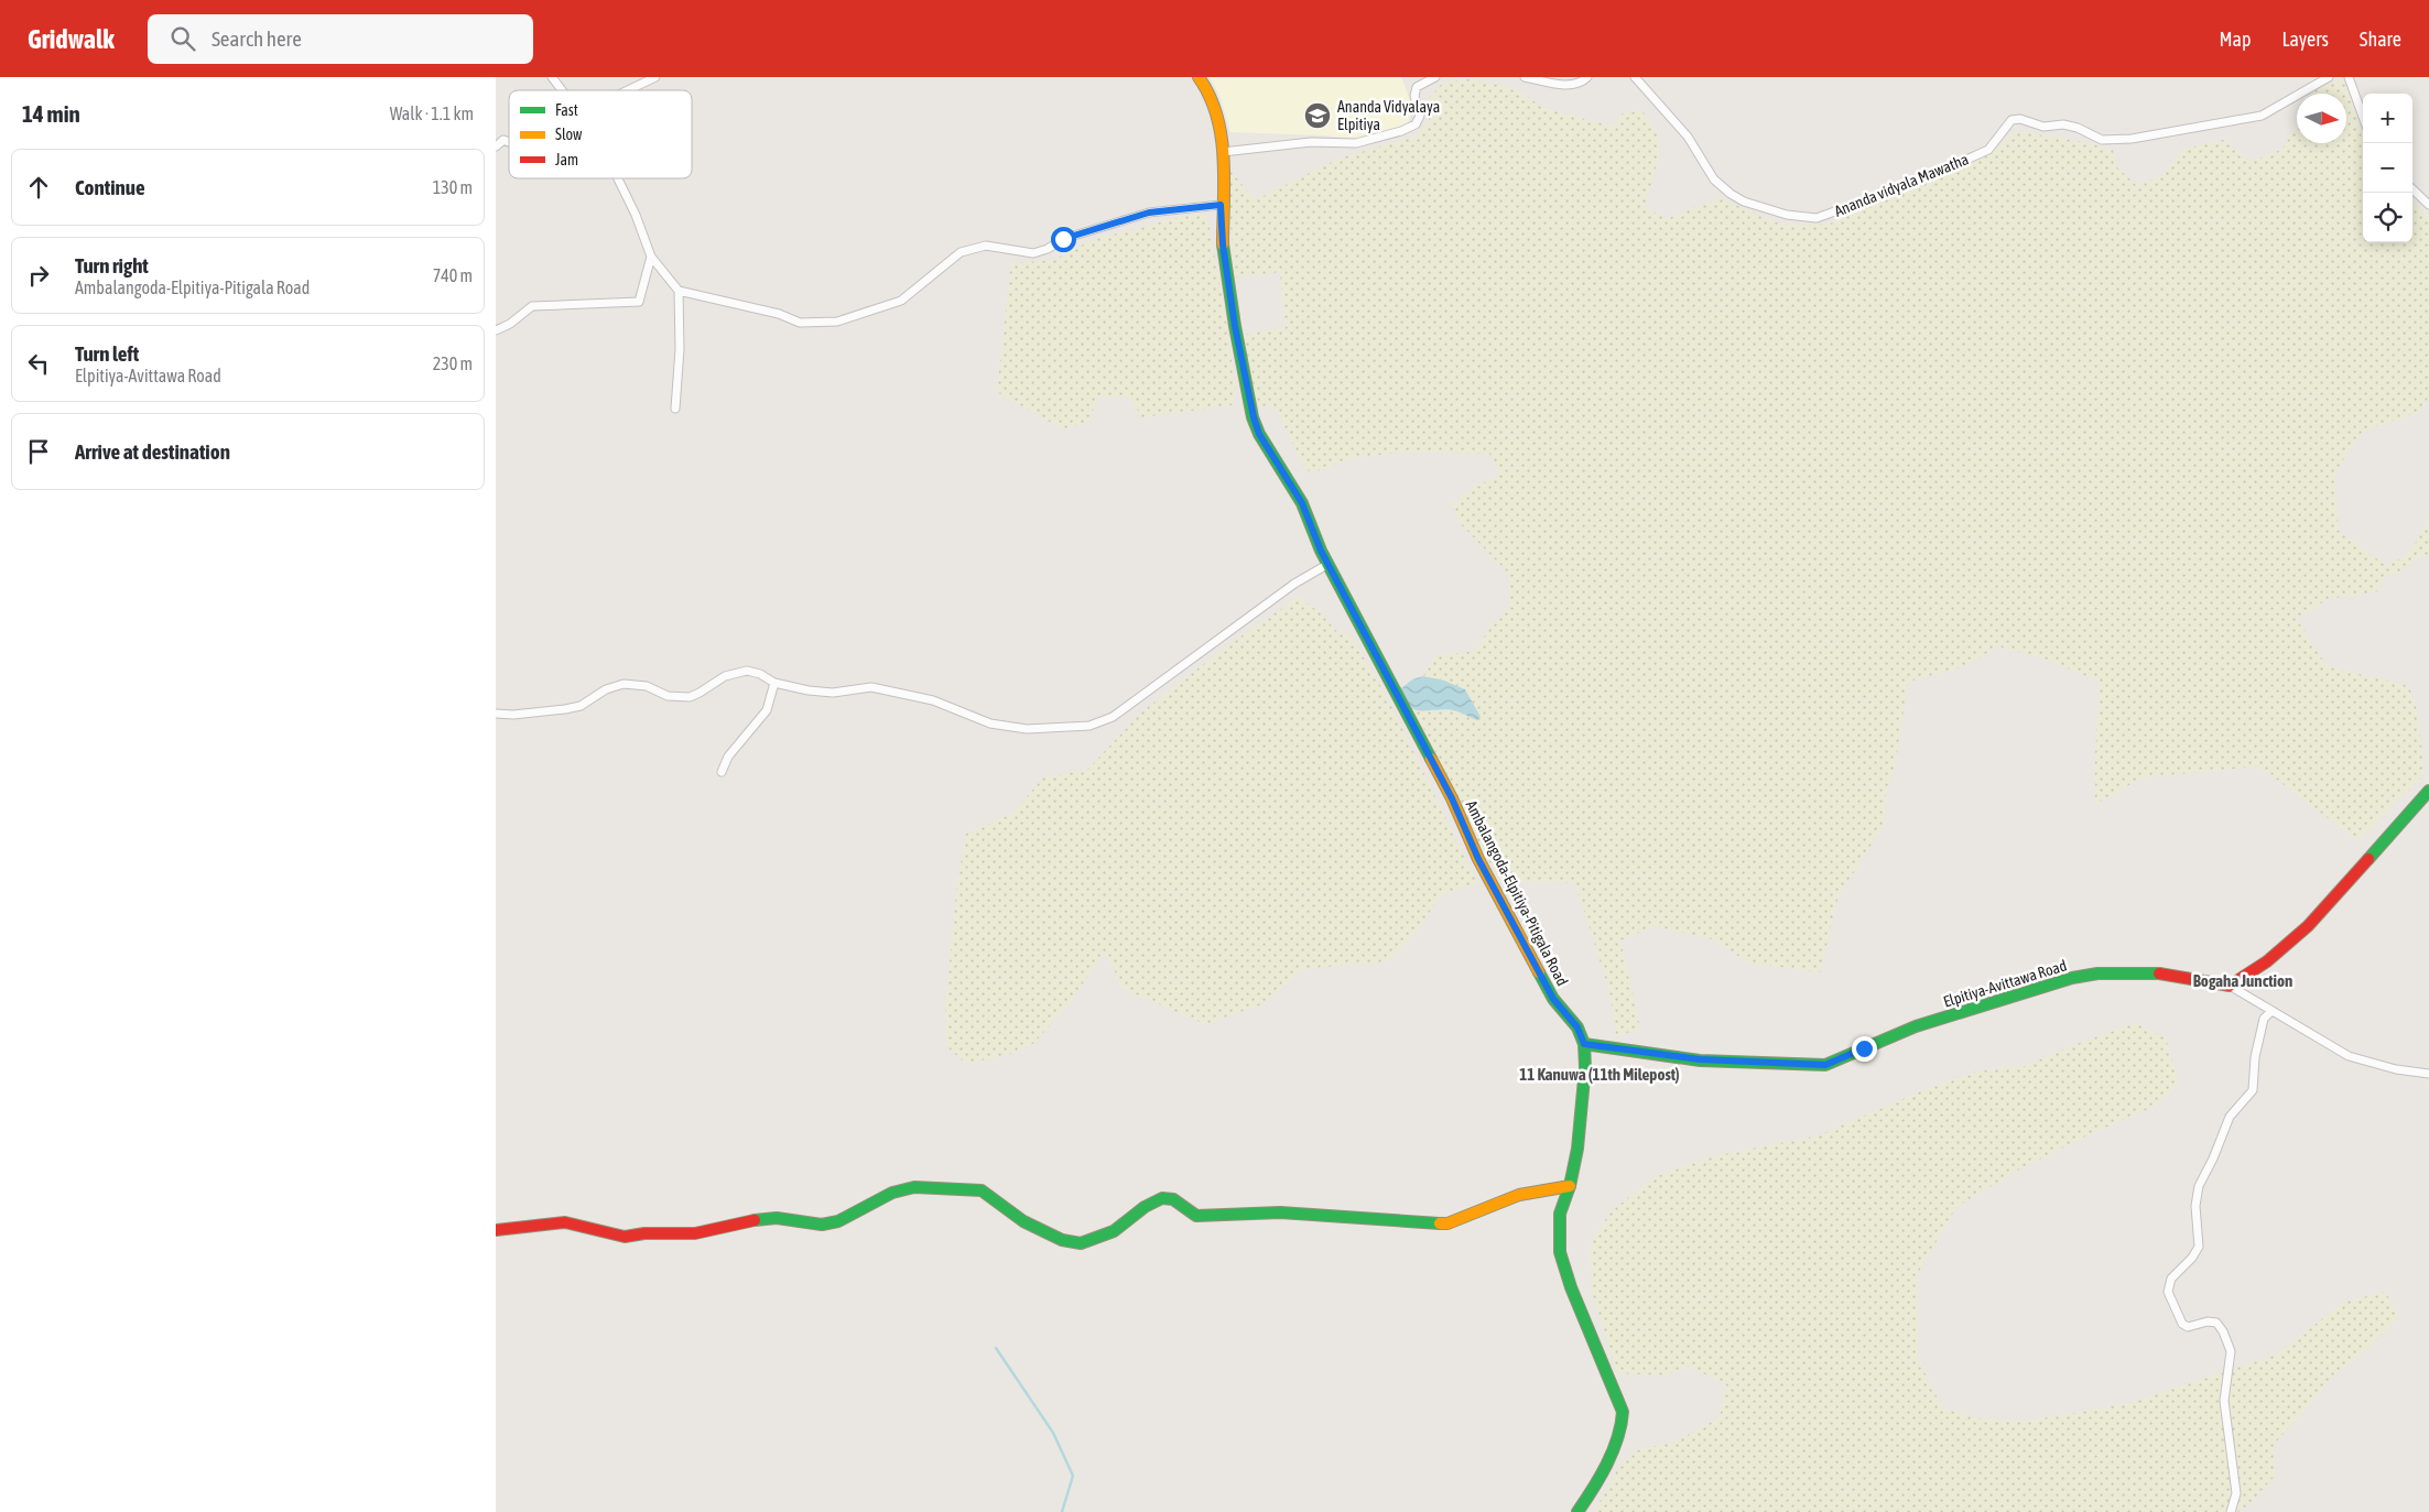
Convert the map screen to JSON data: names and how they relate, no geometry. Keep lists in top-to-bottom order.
{
  "streets": {
    "main road": ["Ambalangoda-Elpitiya-Pitigala Road", "Elpitiya-Avittawa Road"],
    "street": ["Ananda vidyala Mawatha"]
  },
  "crossings": [
    ["Ambalangoda-Elpitiya-Pitigala Road", "Elpitiya-Avittawa Road"]
  ],
  "districts": ["Bogaha Junction", "11 Kanuwa (11th Milepost)"],
  "places": {
    "school or university": ["Ananda Vidyalaya Elpitiya"]
  },
  "legend": ["Fast", "Slow", "Jam"],
  "north": "right",
  "page": {
    "header": "Gridwalk",
    "search": "Search here",
    "nav": ["Map", "Layers", "Share"],
    "heading": ["14 min", "Walk · 1.1 km"],
    "map_buttons": ["+", "−"],
    "list": [
      ["Continue", "130 m"],
      ["Turn right", "Ambalangoda-Elpitiya-Pitigala Road", "740 m"],
      ["Turn left", "Elpitiya-Avittawa Road", "230 m"],
      "Arrive at destination"
    ]
  }
}
